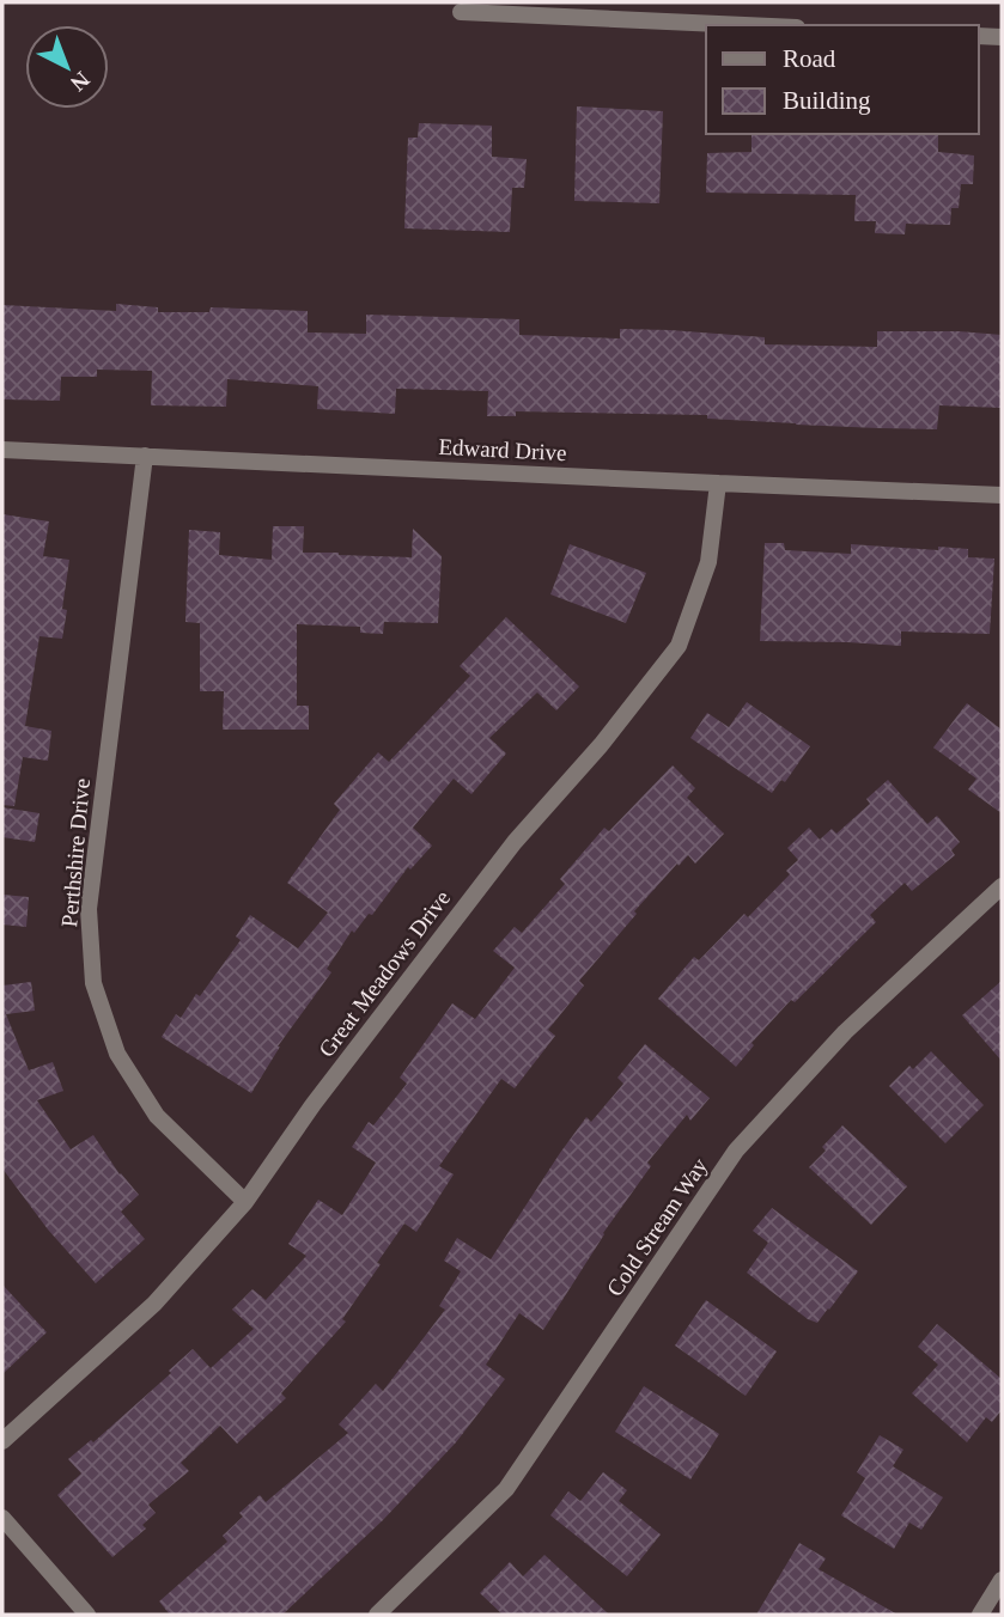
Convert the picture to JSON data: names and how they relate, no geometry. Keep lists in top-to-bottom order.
{
  "streets": {
    "street": [
      "Edward Drive",
      "Perthshire Drive",
      "Great Meadows Drive",
      "Cold Stream Way"
    ]
  },
  "crossings": [
    ["Edward Drive", "Perthshire Drive"],
    ["Edward Drive", "Great Meadows Drive"],
    ["Perthshire Drive", "Great Meadows Drive"]
  ],
  "legend": ["Road", "Building"],
  "north": "bottom right"
}
